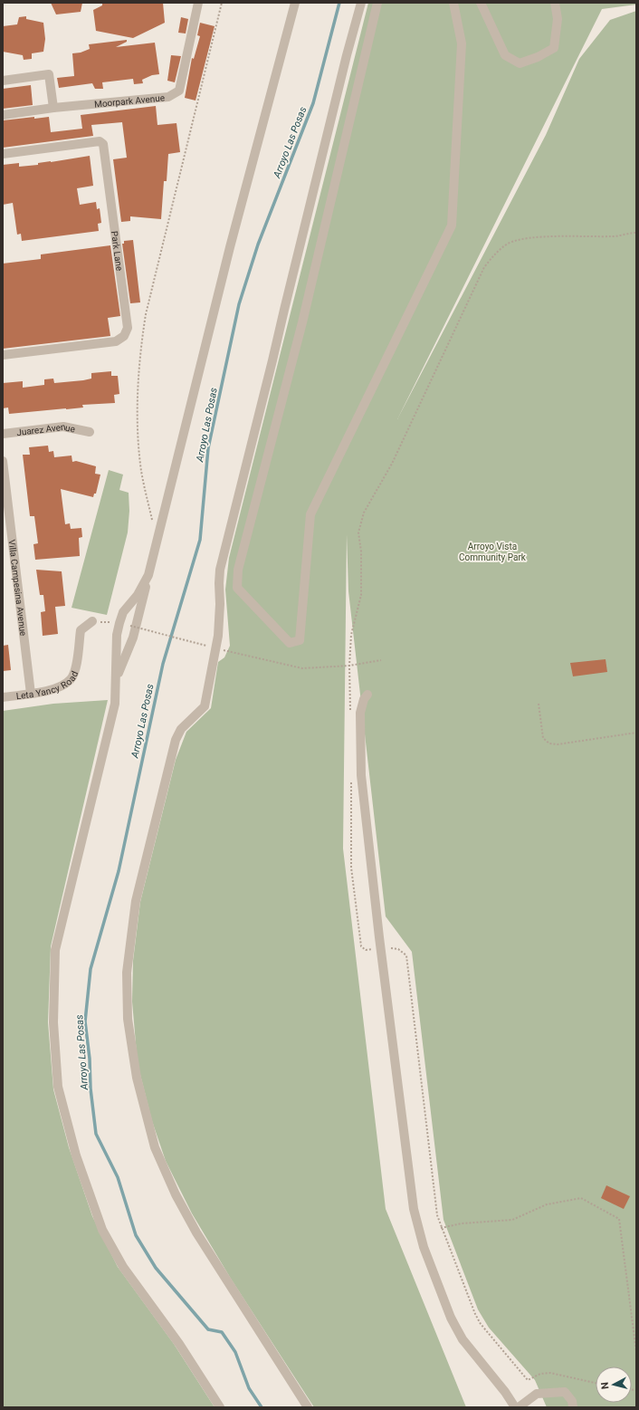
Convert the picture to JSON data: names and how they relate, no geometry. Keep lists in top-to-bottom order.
{
  "streets": {
    "street": [
      "Moorpark Avenue",
      "Park Lane",
      "Juarez Avenue",
      "Villa Campesina Avenue",
      "Leta Yancy Road"
    ]
  },
  "crossings": [
    ["Villa Campesina Avenue", "Leta Yancy Road"]
  ],
  "water": ["Arroyo Las Posas"],
  "parks": ["Arroyo Vista Community Park"],
  "north": "left"
}
